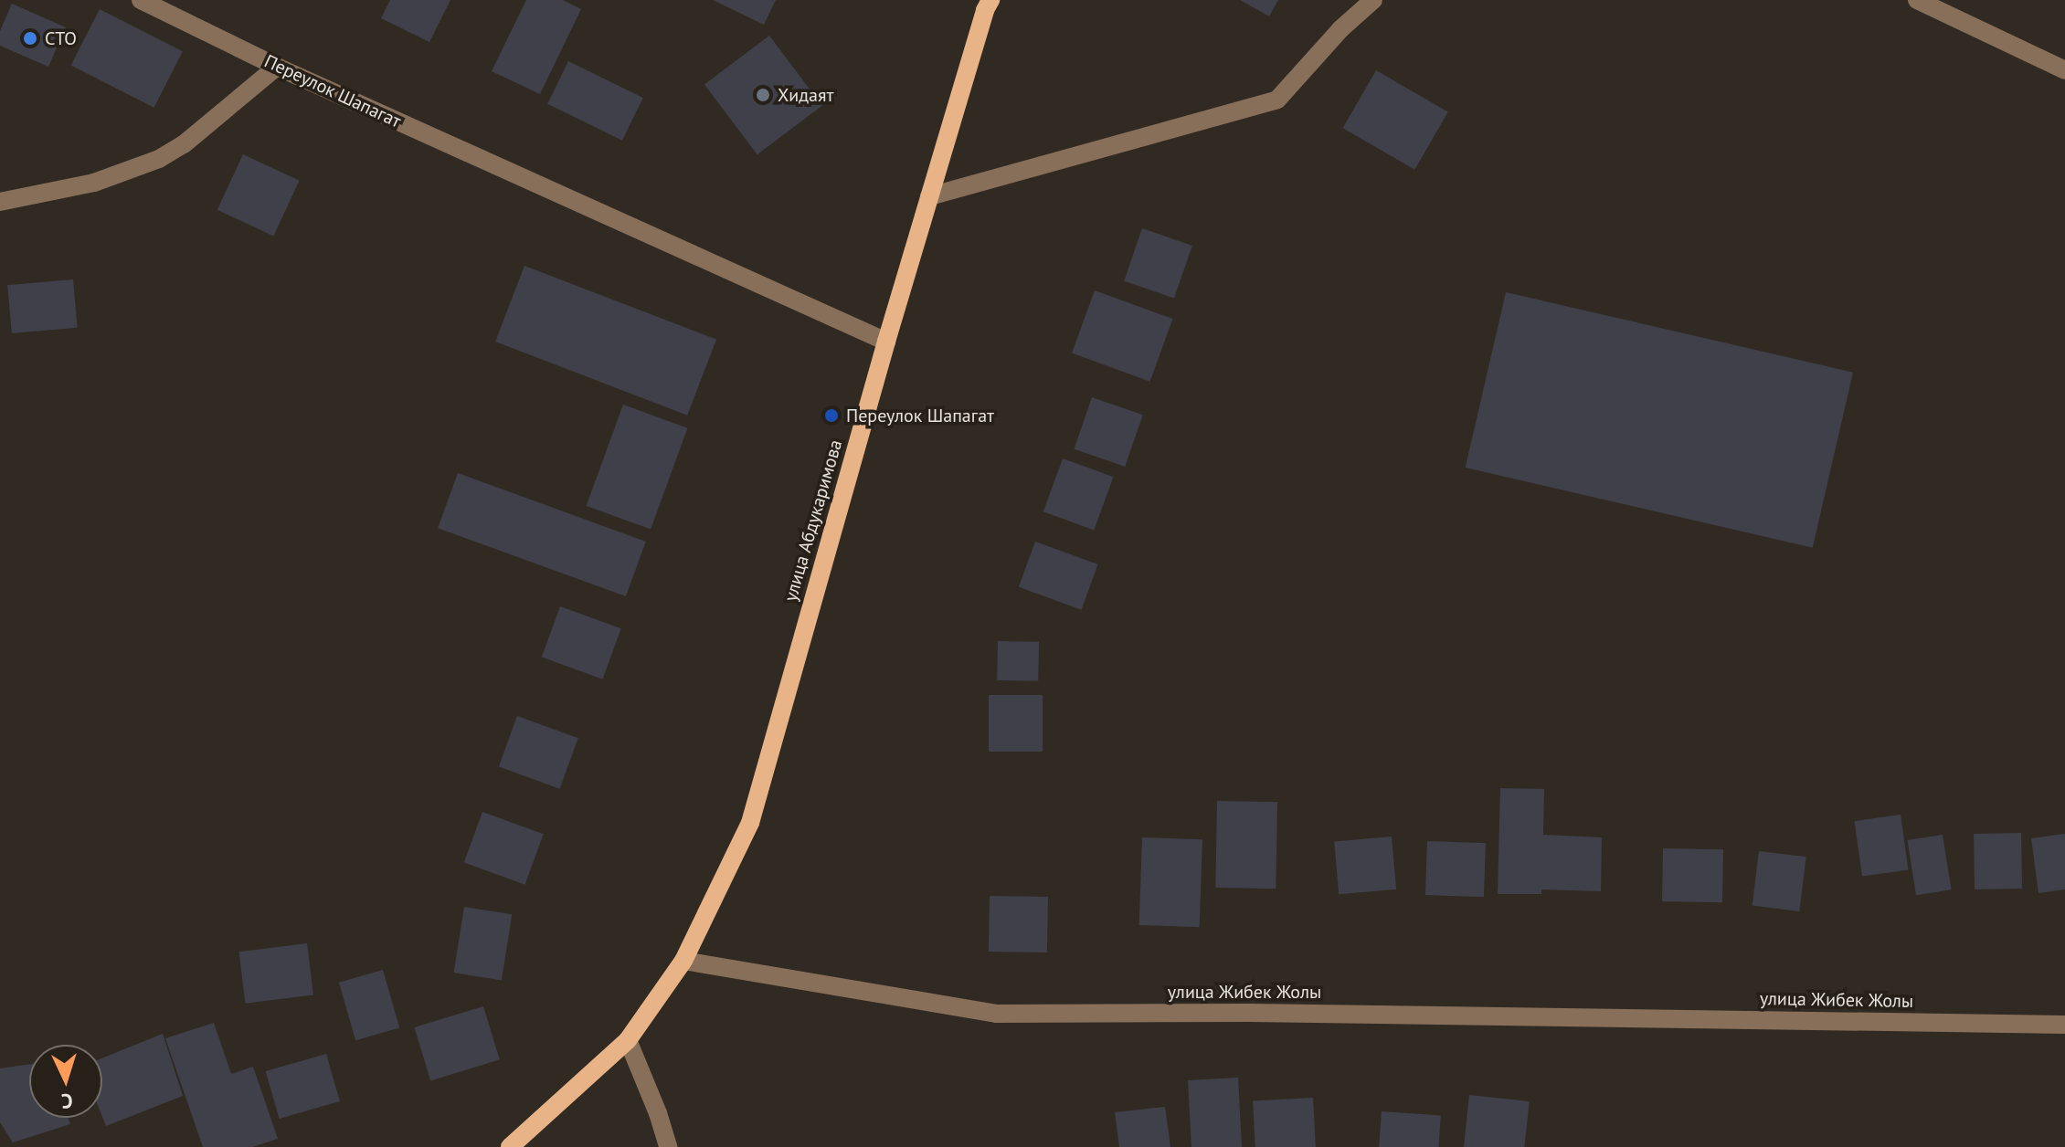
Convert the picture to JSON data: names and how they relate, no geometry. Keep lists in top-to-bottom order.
{
  "streets": {
    "main road": ["улица Абдукаримова"],
    "street": ["Переулок Шапагат", "улица Жибек Жолы"]
  },
  "crossings": [
    ["Переулок Шапагат", "улица Абдукаримова"],
    ["улица Абдукаримова", "улица Жибек Жолы"]
  ],
  "places": ["СТО", "Хидаят", "Переулок Шапагат"],
  "north": "bottom"
}
